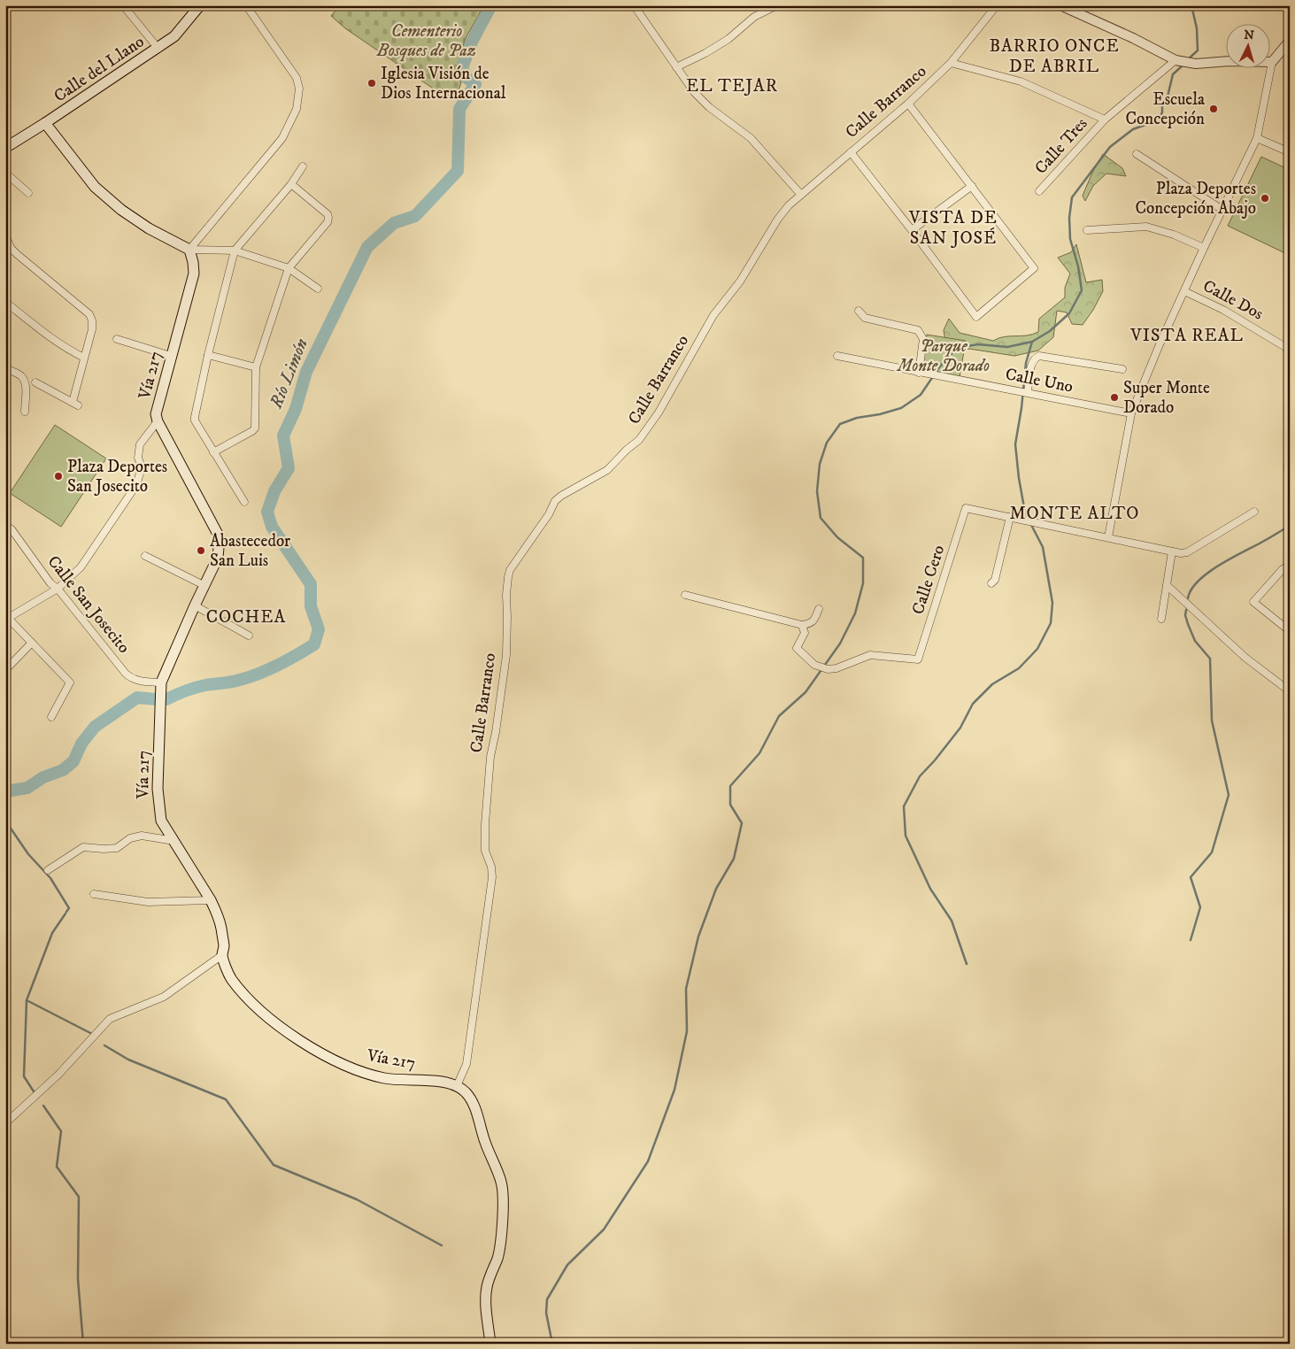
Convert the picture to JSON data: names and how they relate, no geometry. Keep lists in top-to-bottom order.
{
  "streets": {
    "main road": ["Calle del Llano", "Vía 217"],
    "street": [
      "Calle Barranco",
      "Calle Tres",
      "Calle Dos",
      "Calle Uno",
      "Calle Cero",
      "Calle San Josecito"
    ]
  },
  "crossings": [
    ["Calle Barranco", "Vía 217"],
    ["Vía 217", "Calle San Josecito"]
  ],
  "districts": [
    "BARRIO ONCE DE ABRIL",
    "EL TEJAR",
    "VISTA DE SAN JOSÉ",
    "VISTA REAL",
    "MONTE ALTO",
    "COCHEA"
  ],
  "water": ["Río Limón"],
  "parks": ["Cementerio Bosques de Paz", "Parque Monte Dorado"],
  "places": [
    "Iglesia Visión de Dios Internacional",
    "Escuela Concepción",
    "Plaza Deportes Concepción Abajo",
    "Super Monte Dorado",
    "Plaza Deportes San Josecito",
    "Abastecedor San Luis"
  ],
  "north": "top"
}
